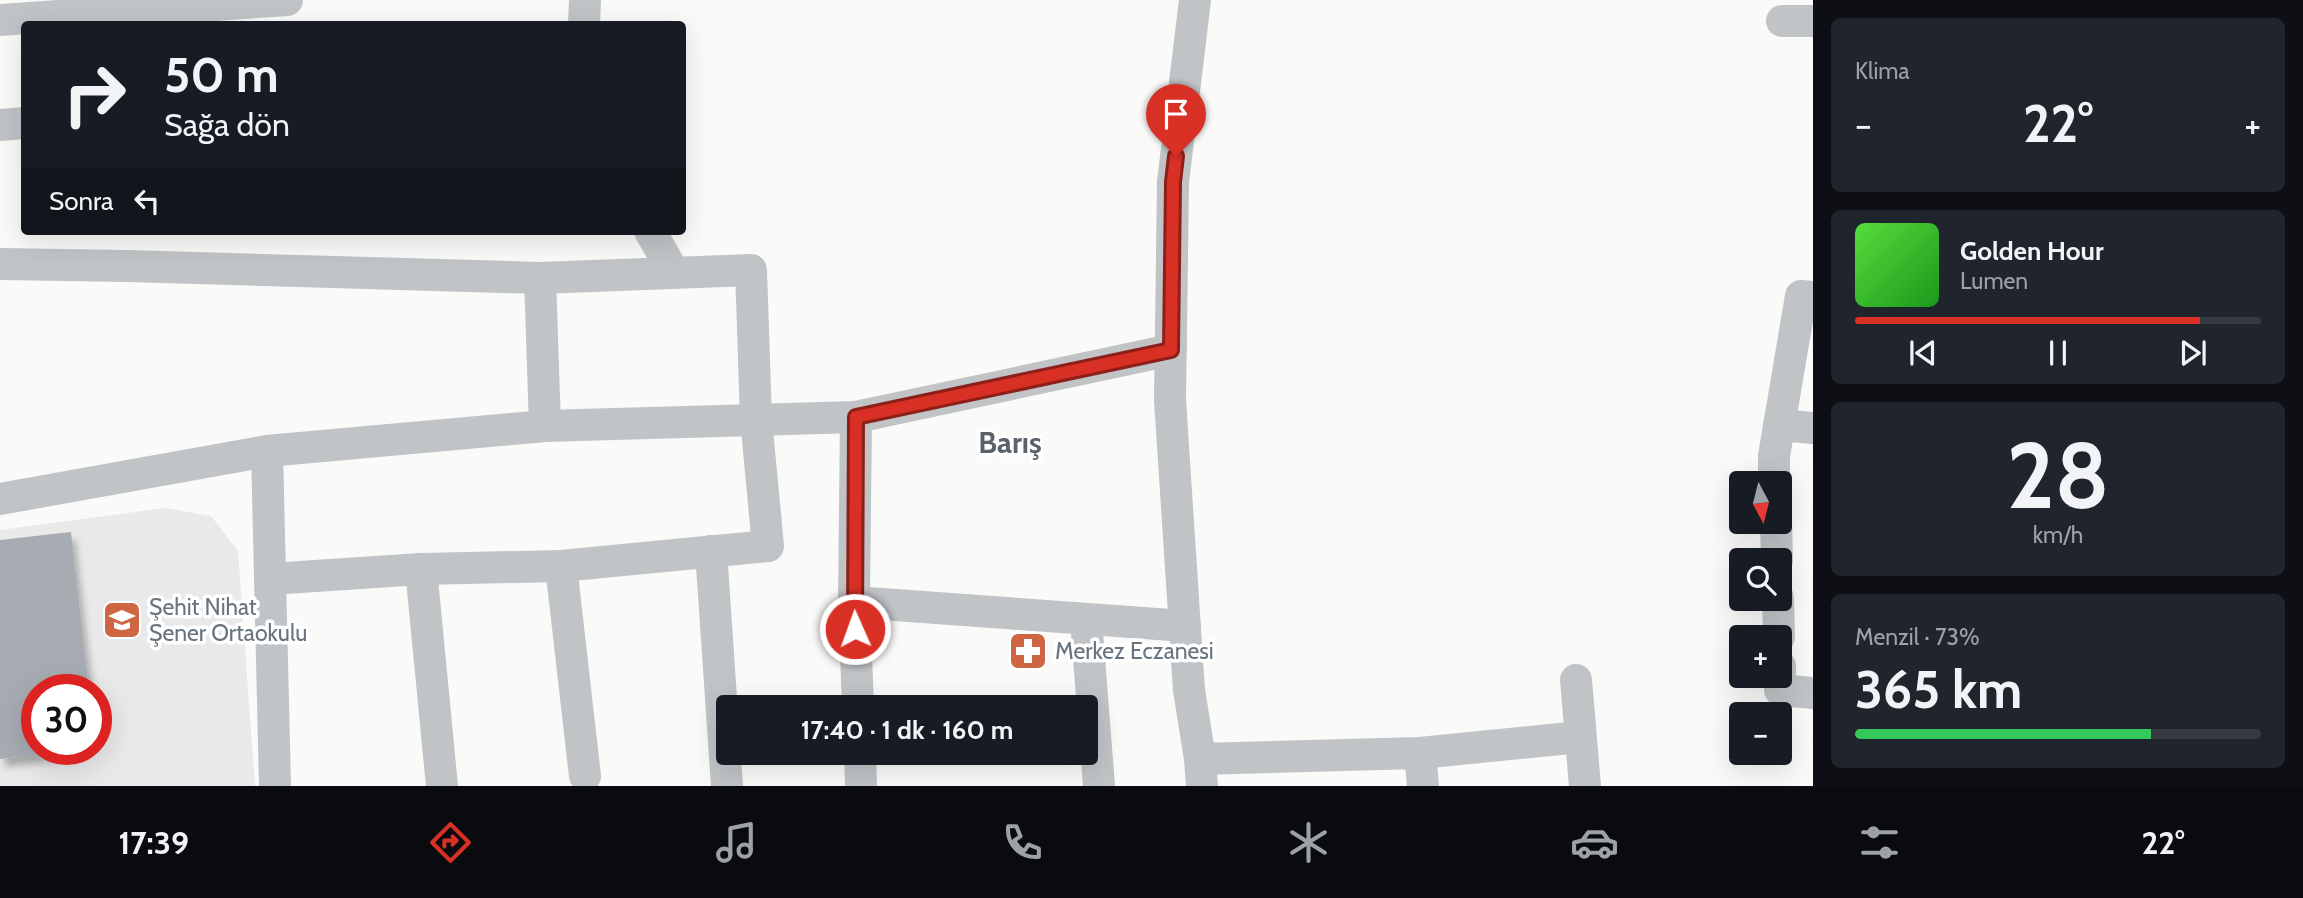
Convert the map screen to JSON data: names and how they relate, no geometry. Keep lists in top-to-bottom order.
{
  "districts": ["Barış"],
  "places": {
    "school or university": ["Şehit Nihat Şener Ortaokulu"],
    "pharmacy": ["Merkez Eczanesi"]
  },
  "north": "bottom",
  "page": {
    "tile": [
      "Klima",
      ["28", "km/h"],
      ["Menzil · 73%", "365 km"]
    ],
    "turn": ["50 m", "Sağa dön"],
    "heat": ["−", "22°", "+"],
    "then": "Sonra",
    "song": ["Golden Hour", "Lumen"],
    "map_buttons": ["+", "−"],
    "limit": "30",
    "trip": "17:40 · 1 dk · 160 m",
    "tabs": ["17:39", "22°"]
  }
}
